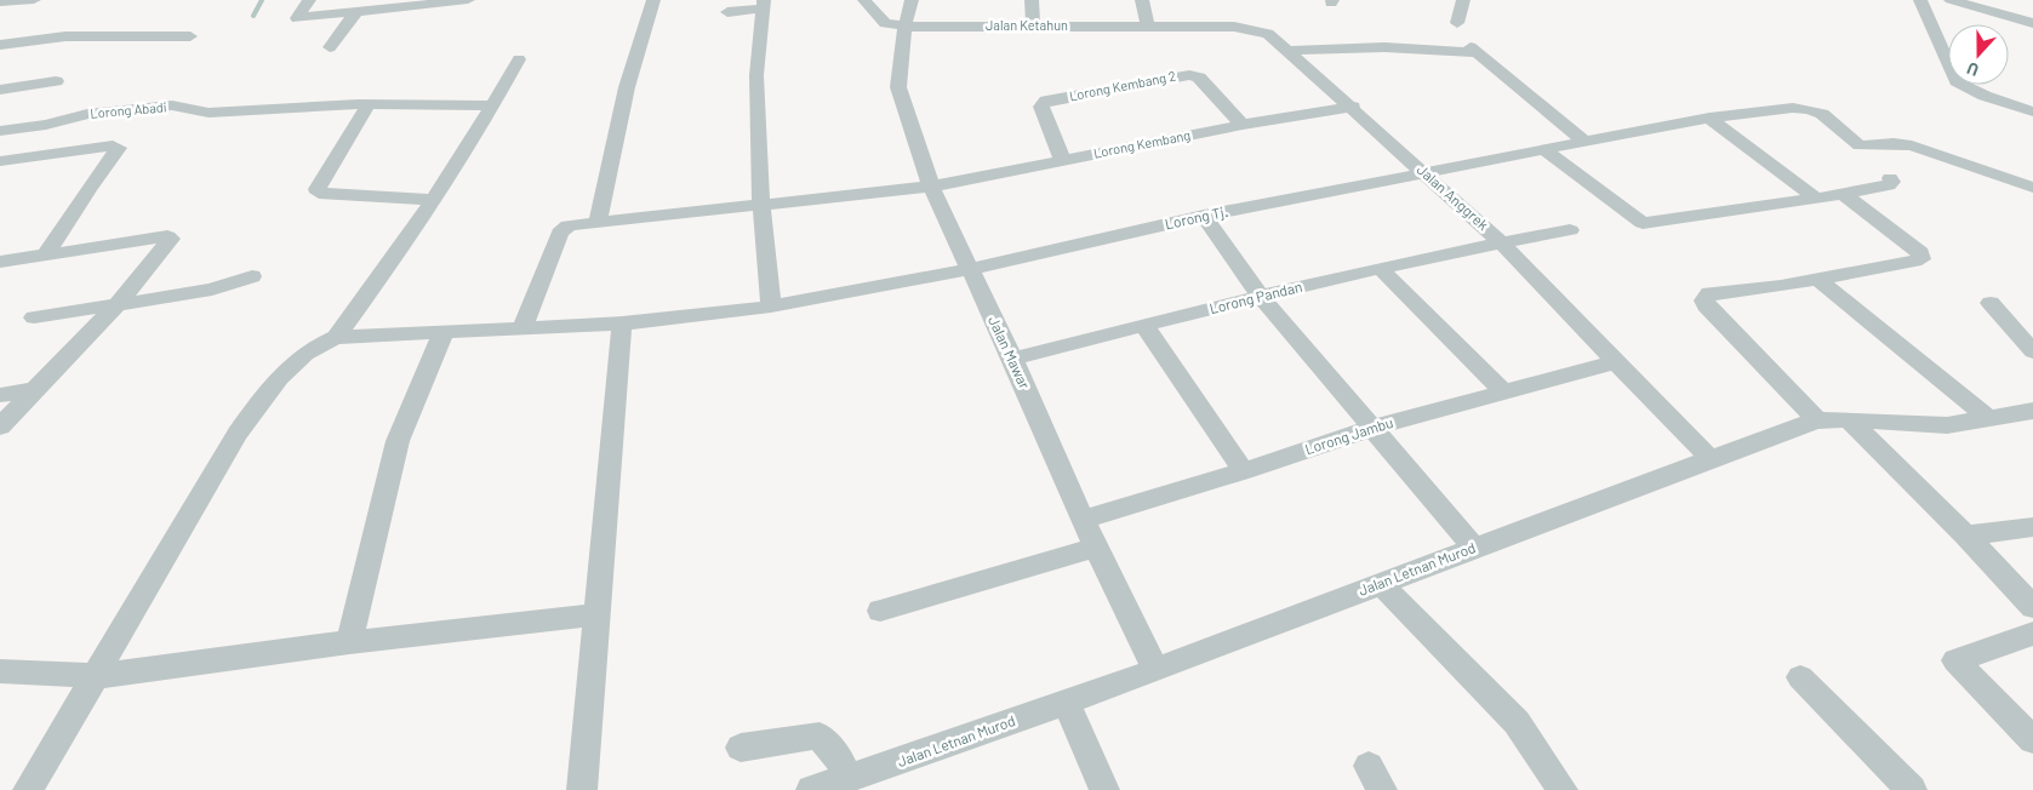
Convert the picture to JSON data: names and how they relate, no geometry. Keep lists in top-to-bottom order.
{
  "streets": {
    "street": [
      "Jalan Ketahun",
      "Lorong Kembang 2",
      "Lorong Abadi",
      "Lorong Kembang",
      "Jalan Anggrek",
      "Lorong Tj.",
      "Lorong Pandan",
      "Jalan Mawar",
      "Lorong Jambu",
      "Jalan Letnan Murod"
    ]
  },
  "crossings": [
    ["Jalan Ketahun", "Jalan Anggrek"],
    ["Jalan Ketahun", "Jalan Mawar"],
    ["Lorong Kembang 2", "Lorong Kembang"],
    ["Lorong Kembang", "Jalan Anggrek"],
    ["Lorong Kembang", "Jalan Mawar"],
    ["Jalan Anggrek", "Lorong Tj."],
    ["Jalan Anggrek", "Lorong Pandan"],
    ["Jalan Anggrek", "Lorong Jambu"],
    ["Jalan Anggrek", "Jalan Letnan Murod"],
    ["Lorong Tj.", "Jalan Mawar"],
    ["Lorong Pandan", "Jalan Mawar"],
    ["Jalan Mawar", "Lorong Jambu"],
    ["Jalan Mawar", "Jalan Letnan Murod"]
  ],
  "north": "bottom"
}
